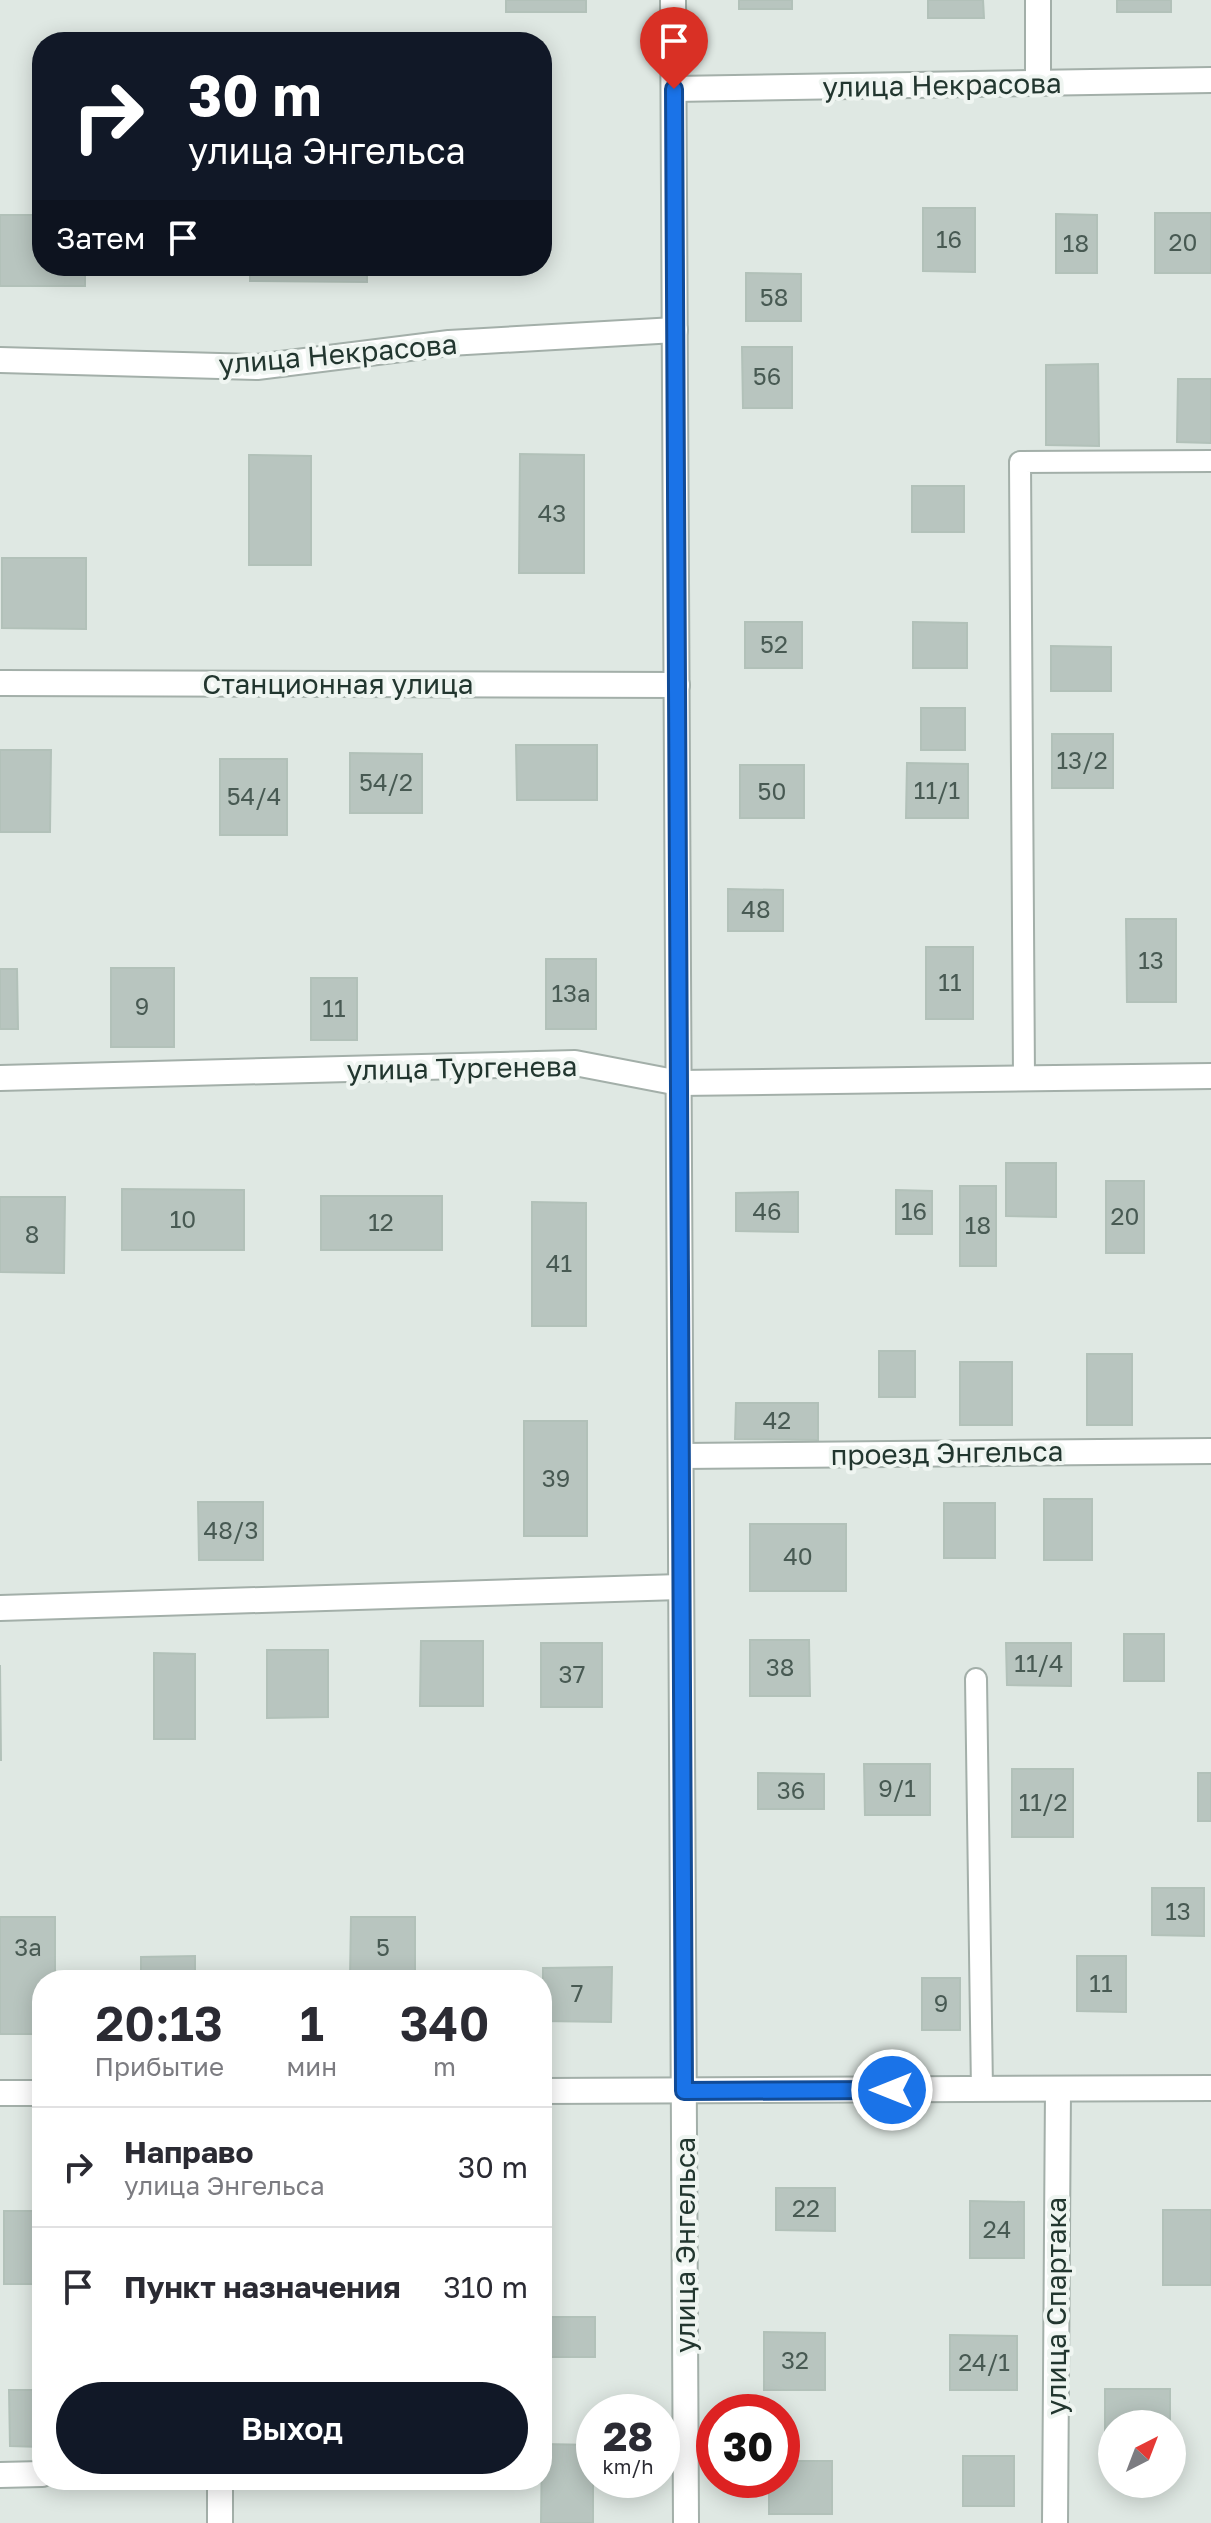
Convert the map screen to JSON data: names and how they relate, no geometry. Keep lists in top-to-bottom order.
{
  "streets": {
    "street": [
      "улица Некрасова",
      "Станционная улица",
      "улица Тургенева",
      "проезд Энгельса",
      "улица Энгельса",
      "улица Спартака"
    ]
  },
  "crossings": [
    ["улица Некрасова", "улица Энгельса"],
    ["Станционная улица", "улица Энгельса"],
    ["улица Тургенева", "улица Энгельса"],
    ["проезд Энгельса", "улица Энгельса"]
  ],
  "house_numbers": [
    "16",
    "20",
    "18",
    "58",
    "56",
    "43",
    "52",
    "13/2",
    "54/2",
    "11/1",
    "50",
    "54/4",
    "48",
    "13",
    "11",
    "13а",
    "9",
    "11",
    "46",
    "16",
    "20",
    "10",
    "12",
    "18",
    "8",
    "41",
    "42",
    "39",
    "48/3",
    "40",
    "11/4",
    "38",
    "37",
    "9/1",
    "36",
    "11/2",
    "13",
    "3а",
    "5",
    "11",
    "7",
    "9",
    "22",
    "24",
    "32",
    "24/1"
  ],
  "north": "top right",
  "page": {
    "turn": ["30 m", "улица Энгельса"],
    "then": "Затем",
    "eta": [
      "20:13",
      "Прибытие",
      "1",
      "мин",
      "340",
      "m"
    ],
    "list": [
      {
        "name": "Направо",
        "note": "улица Энгельса",
        "value": "30 m"
      },
      {
        "name": "Пункт назначения",
        "value": "310 m"
      }
    ],
    "buttons": "Выход",
    "speed": "28 km/h",
    "limit": "30"
  }
}
